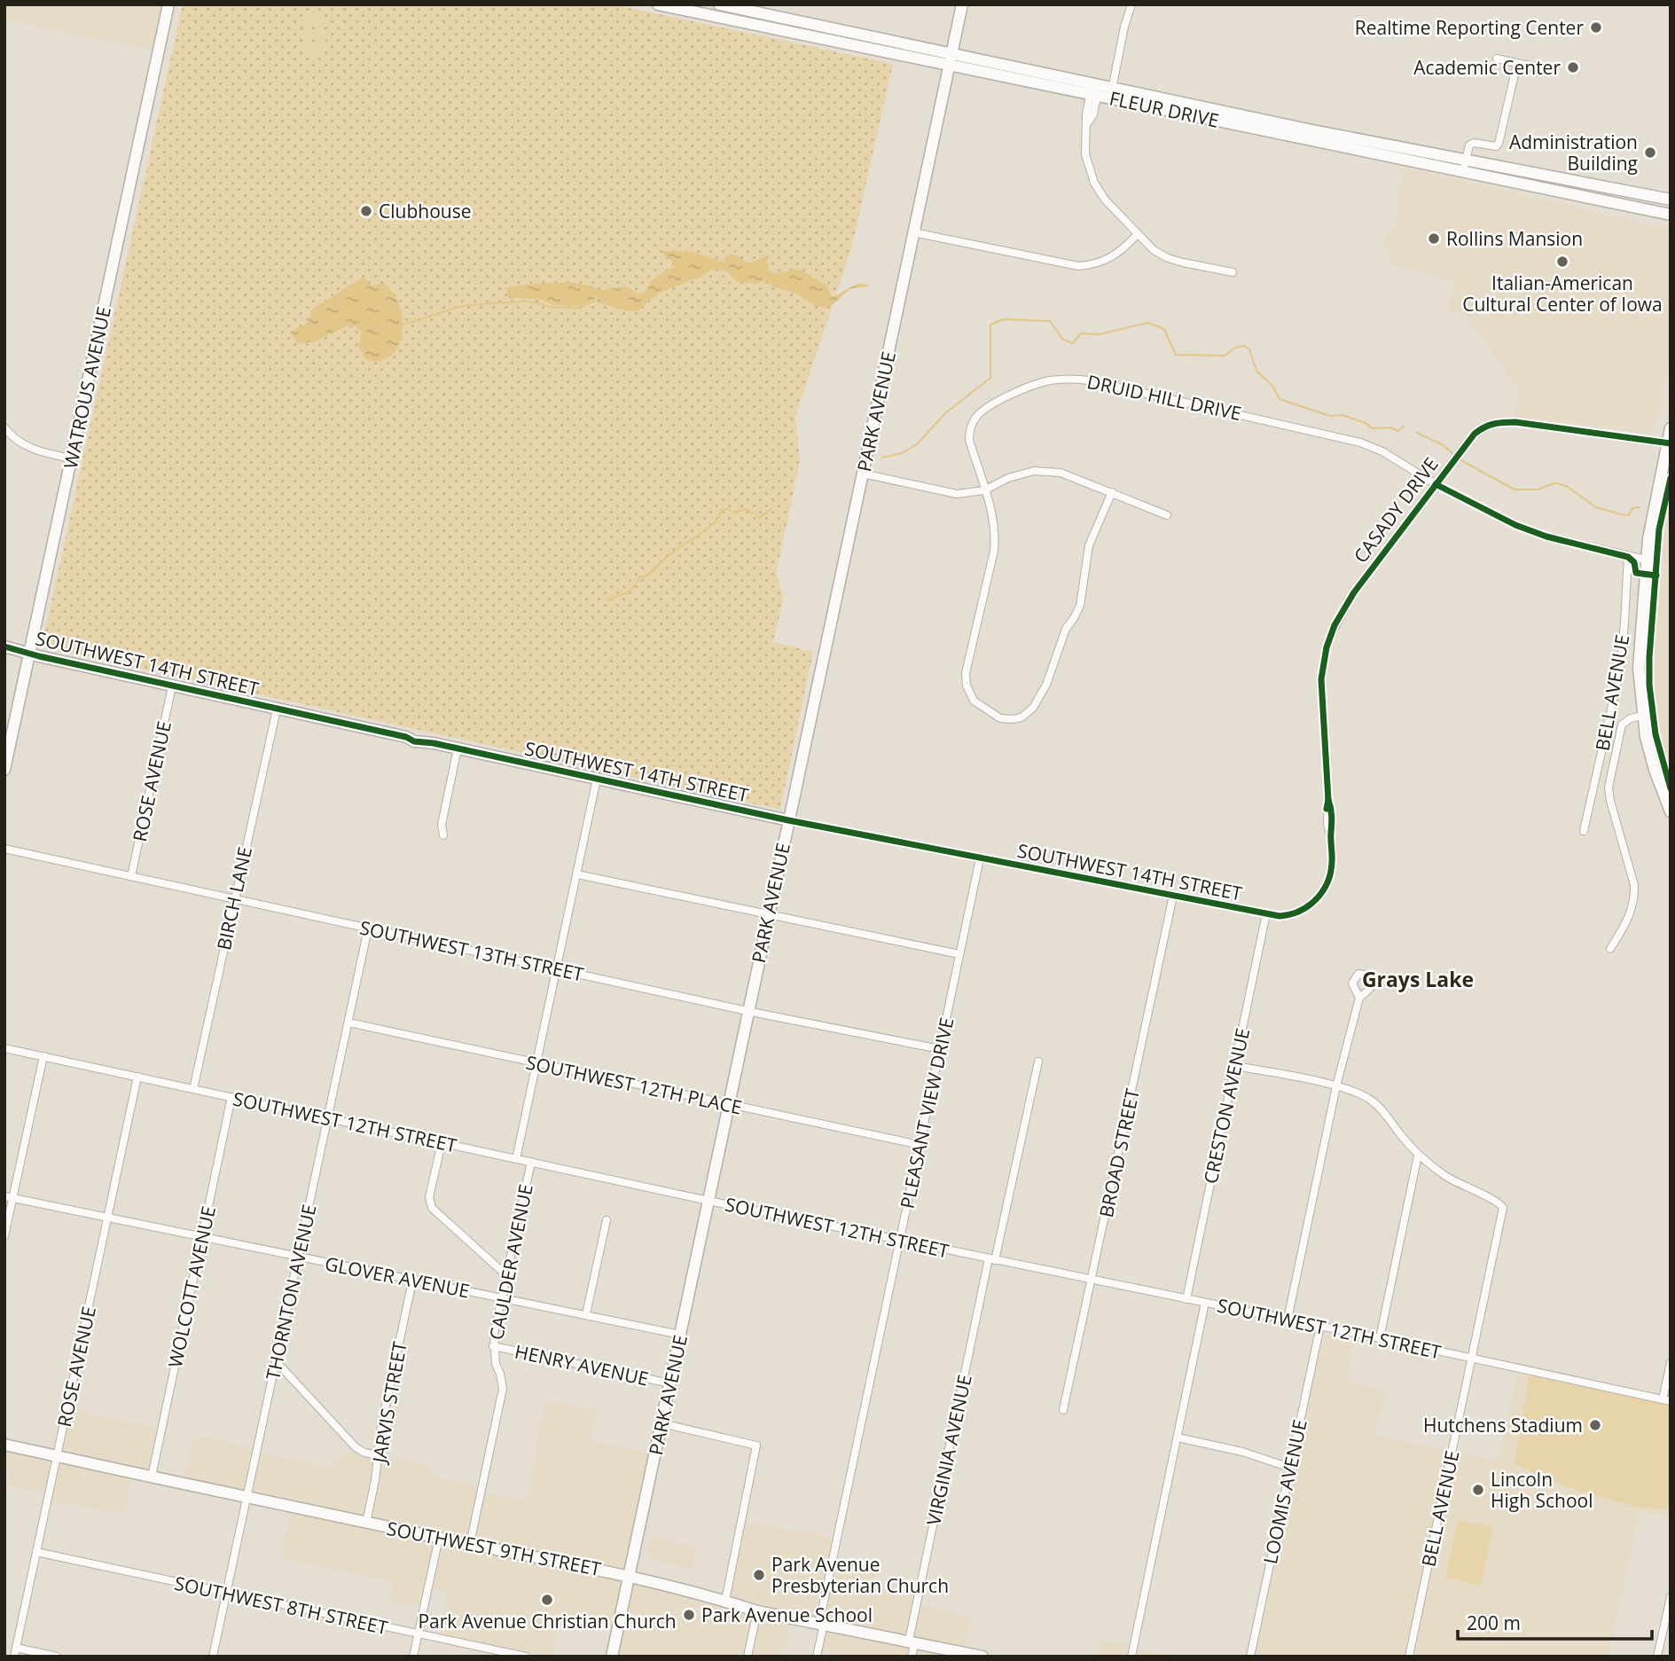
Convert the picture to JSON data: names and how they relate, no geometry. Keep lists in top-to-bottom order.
{
  "streets": {
    "street": [
      "FLEUR DRIVE",
      "WATROUS AVENUE",
      "DRUID HILL DRIVE",
      "PARK AVENUE",
      "CASADY DRIVE",
      "SOUTHWEST 14TH STREET",
      "BELL AVENUE",
      "ROSE AVENUE",
      "BIRCH LANE",
      "SOUTHWEST 13TH STREET",
      "SOUTHWEST 12TH PLACE",
      "CRESTON AVENUE",
      "PLEASANT VIEW DRIVE",
      "SOUTHWEST 12TH STREET",
      "BROAD STREET",
      "CAULDER AVENUE",
      "GLOVER AVENUE",
      "WOLCOTT AVENUE",
      "THORNTON AVENUE",
      "HENRY AVENUE",
      "JARVIS STREET",
      "VIRGINIA AVENUE",
      "LOOMIS AVENUE",
      "SOUTHWEST 9TH STREET",
      "SOUTHWEST 8TH STREET"
    ]
  },
  "crossings": [
    ["FLEUR DRIVE", "PARK AVENUE"],
    ["WATROUS AVENUE", "SOUTHWEST 14TH STREET"],
    ["DRUID HILL DRIVE", "CASADY DRIVE"],
    ["DRUID HILL DRIVE", "BELL AVENUE"],
    ["PARK AVENUE", "SOUTHWEST 14TH STREET"],
    ["PARK AVENUE", "SOUTHWEST 13TH STREET"],
    ["PARK AVENUE", "SOUTHWEST 12TH PLACE"],
    ["PARK AVENUE", "SOUTHWEST 12TH STREET"],
    ["PARK AVENUE", "GLOVER AVENUE"],
    ["PARK AVENUE", "HENRY AVENUE"],
    ["PARK AVENUE", "SOUTHWEST 9TH STREET"],
    ["CASADY DRIVE", "SOUTHWEST 14TH STREET"],
    ["CASADY DRIVE", "CRESTON AVENUE"],
    ["SOUTHWEST 14TH STREET", "ROSE AVENUE"],
    ["SOUTHWEST 14TH STREET", "BIRCH LANE"],
    ["SOUTHWEST 14TH STREET", "CRESTON AVENUE"],
    ["SOUTHWEST 14TH STREET", "PLEASANT VIEW DRIVE"],
    ["SOUTHWEST 14TH STREET", "BROAD STREET"],
    ["SOUTHWEST 14TH STREET", "CAULDER AVENUE"],
    ["BELL AVENUE", "SOUTHWEST 12TH STREET"],
    ["ROSE AVENUE", "SOUTHWEST 13TH STREET"],
    ["ROSE AVENUE", "SOUTHWEST 12TH STREET"],
    ["ROSE AVENUE", "GLOVER AVENUE"],
    ["ROSE AVENUE", "SOUTHWEST 9TH STREET"],
    ["ROSE AVENUE", "SOUTHWEST 8TH STREET"],
    ["BIRCH LANE", "SOUTHWEST 13TH STREET"],
    ["BIRCH LANE", "SOUTHWEST 12TH STREET"],
    ["SOUTHWEST 13TH STREET", "PLEASANT VIEW DRIVE"],
    ["SOUTHWEST 13TH STREET", "CAULDER AVENUE"],
    ["SOUTHWEST 13TH STREET", "THORNTON AVENUE"],
    ["SOUTHWEST 12TH PLACE", "PLEASANT VIEW DRIVE"],
    ["SOUTHWEST 12TH PLACE", "CAULDER AVENUE"],
    ["SOUTHWEST 12TH PLACE", "THORNTON AVENUE"],
    ["CRESTON AVENUE", "SOUTHWEST 12TH STREET"],
    ["PLEASANT VIEW DRIVE", "SOUTHWEST 12TH STREET"],
    ["PLEASANT VIEW DRIVE", "SOUTHWEST 9TH STREET"],
    ["SOUTHWEST 12TH STREET", "BROAD STREET"],
    ["SOUTHWEST 12TH STREET", "CAULDER AVENUE"],
    ["SOUTHWEST 12TH STREET", "WOLCOTT AVENUE"],
    ["SOUTHWEST 12TH STREET", "THORNTON AVENUE"],
    ["SOUTHWEST 12TH STREET", "VIRGINIA AVENUE"],
    ["SOUTHWEST 12TH STREET", "LOOMIS AVENUE"],
    ["CAULDER AVENUE", "GLOVER AVENUE"],
    ["CAULDER AVENUE", "HENRY AVENUE"],
    ["CAULDER AVENUE", "SOUTHWEST 9TH STREET"],
    ["GLOVER AVENUE", "WOLCOTT AVENUE"],
    ["GLOVER AVENUE", "THORNTON AVENUE"],
    ["GLOVER AVENUE", "JARVIS STREET"],
    ["WOLCOTT AVENUE", "SOUTHWEST 9TH STREET"],
    ["THORNTON AVENUE", "SOUTHWEST 9TH STREET"],
    ["THORNTON AVENUE", "SOUTHWEST 8TH STREET"],
    ["JARVIS STREET", "SOUTHWEST 9TH STREET"],
    ["VIRGINIA AVENUE", "SOUTHWEST 9TH STREET"]
  ],
  "districts": ["Grays Lake"],
  "places": [
    "Realtime Reporting Center",
    "Academic Center",
    "Administration Building",
    "Clubhouse",
    "Rollins Mansion",
    "Italian-American Cultural Center of Iowa",
    "Hutchens Stadium",
    "Lincoln High School",
    "Park Avenue Presbyterian Church",
    "Park Avenue Christian Church",
    "Park Avenue School"
  ],
  "scale_bar": "200 m"
}
